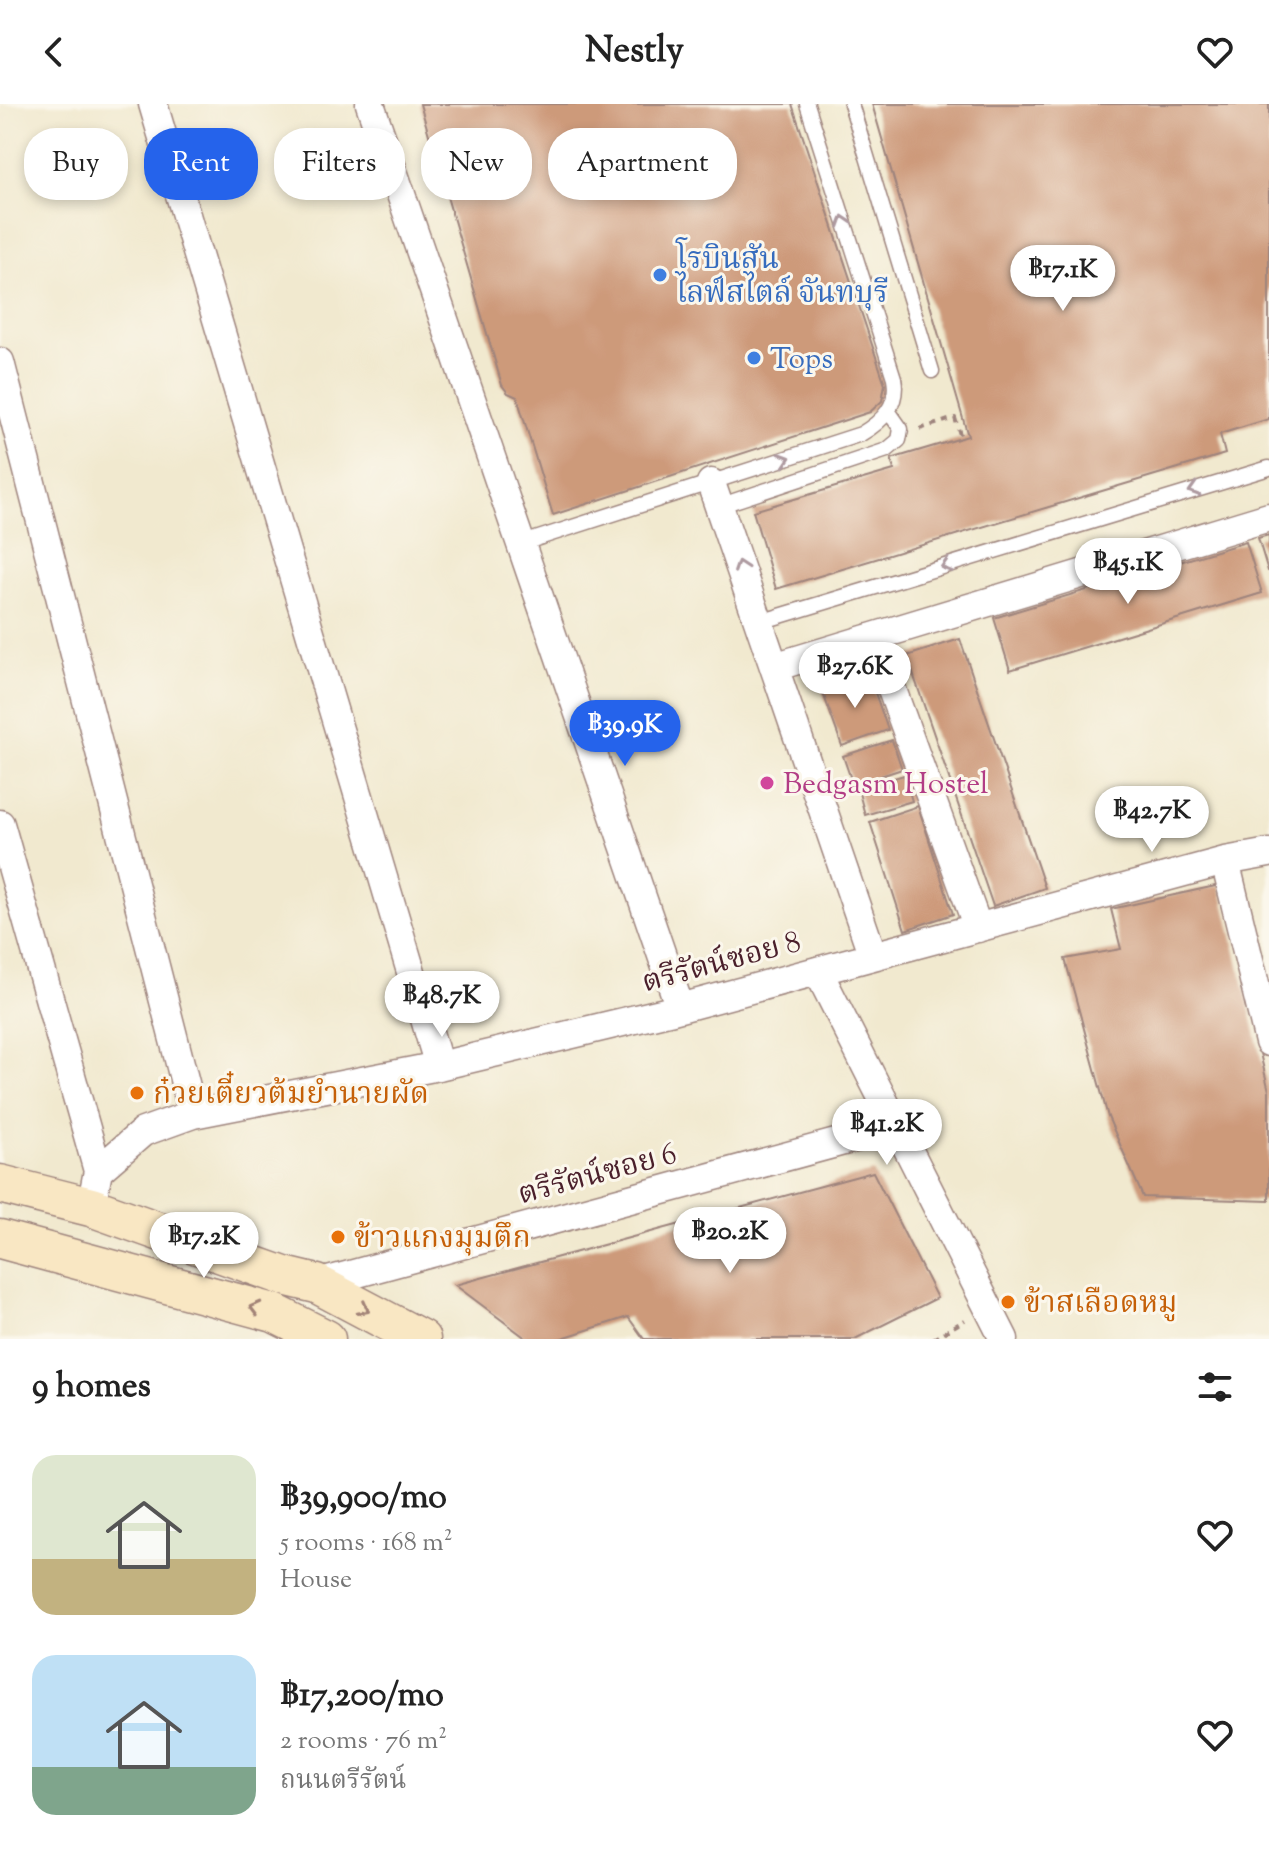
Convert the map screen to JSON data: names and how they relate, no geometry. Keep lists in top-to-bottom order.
{
  "streets": {
    "street": ["ตรีรัตน์ซอย 8", "ตรีรัตน์ซอย 6"]
  },
  "places": [
    "โรบินสัน ไลฟ์สไตล์ จันทบุรี",
    "Tops",
    "Bedgasm Hostel",
    "ก๋วยเตี๋ยวต้มยำนายผัด",
    "ข้าวแกงมุมตึก",
    "ข้าสเลือดหมู"
  ],
  "page": {
    "header": "Nestly",
    "chip": [
      "Buy",
      "Rent",
      "Filters",
      "New",
      "Apartment"
    ],
    "price": [
      "฿17.1K",
      "฿45.1K",
      "฿27.6K",
      "฿39.9K",
      "฿42.7K",
      "฿48.7K",
      "฿41.2K",
      "฿20.2K",
      "฿17.2K"
    ],
    "heading": "9 homes",
    "list": [
      {
        "name": "฿39,900/mo",
        "note": "5 rooms · 168 m² · House"
      },
      {
        "name": "฿17,200/mo",
        "note": "2 rooms · 76 m² · ถนนตรีรัตน์"
      }
    ]
  }
}
